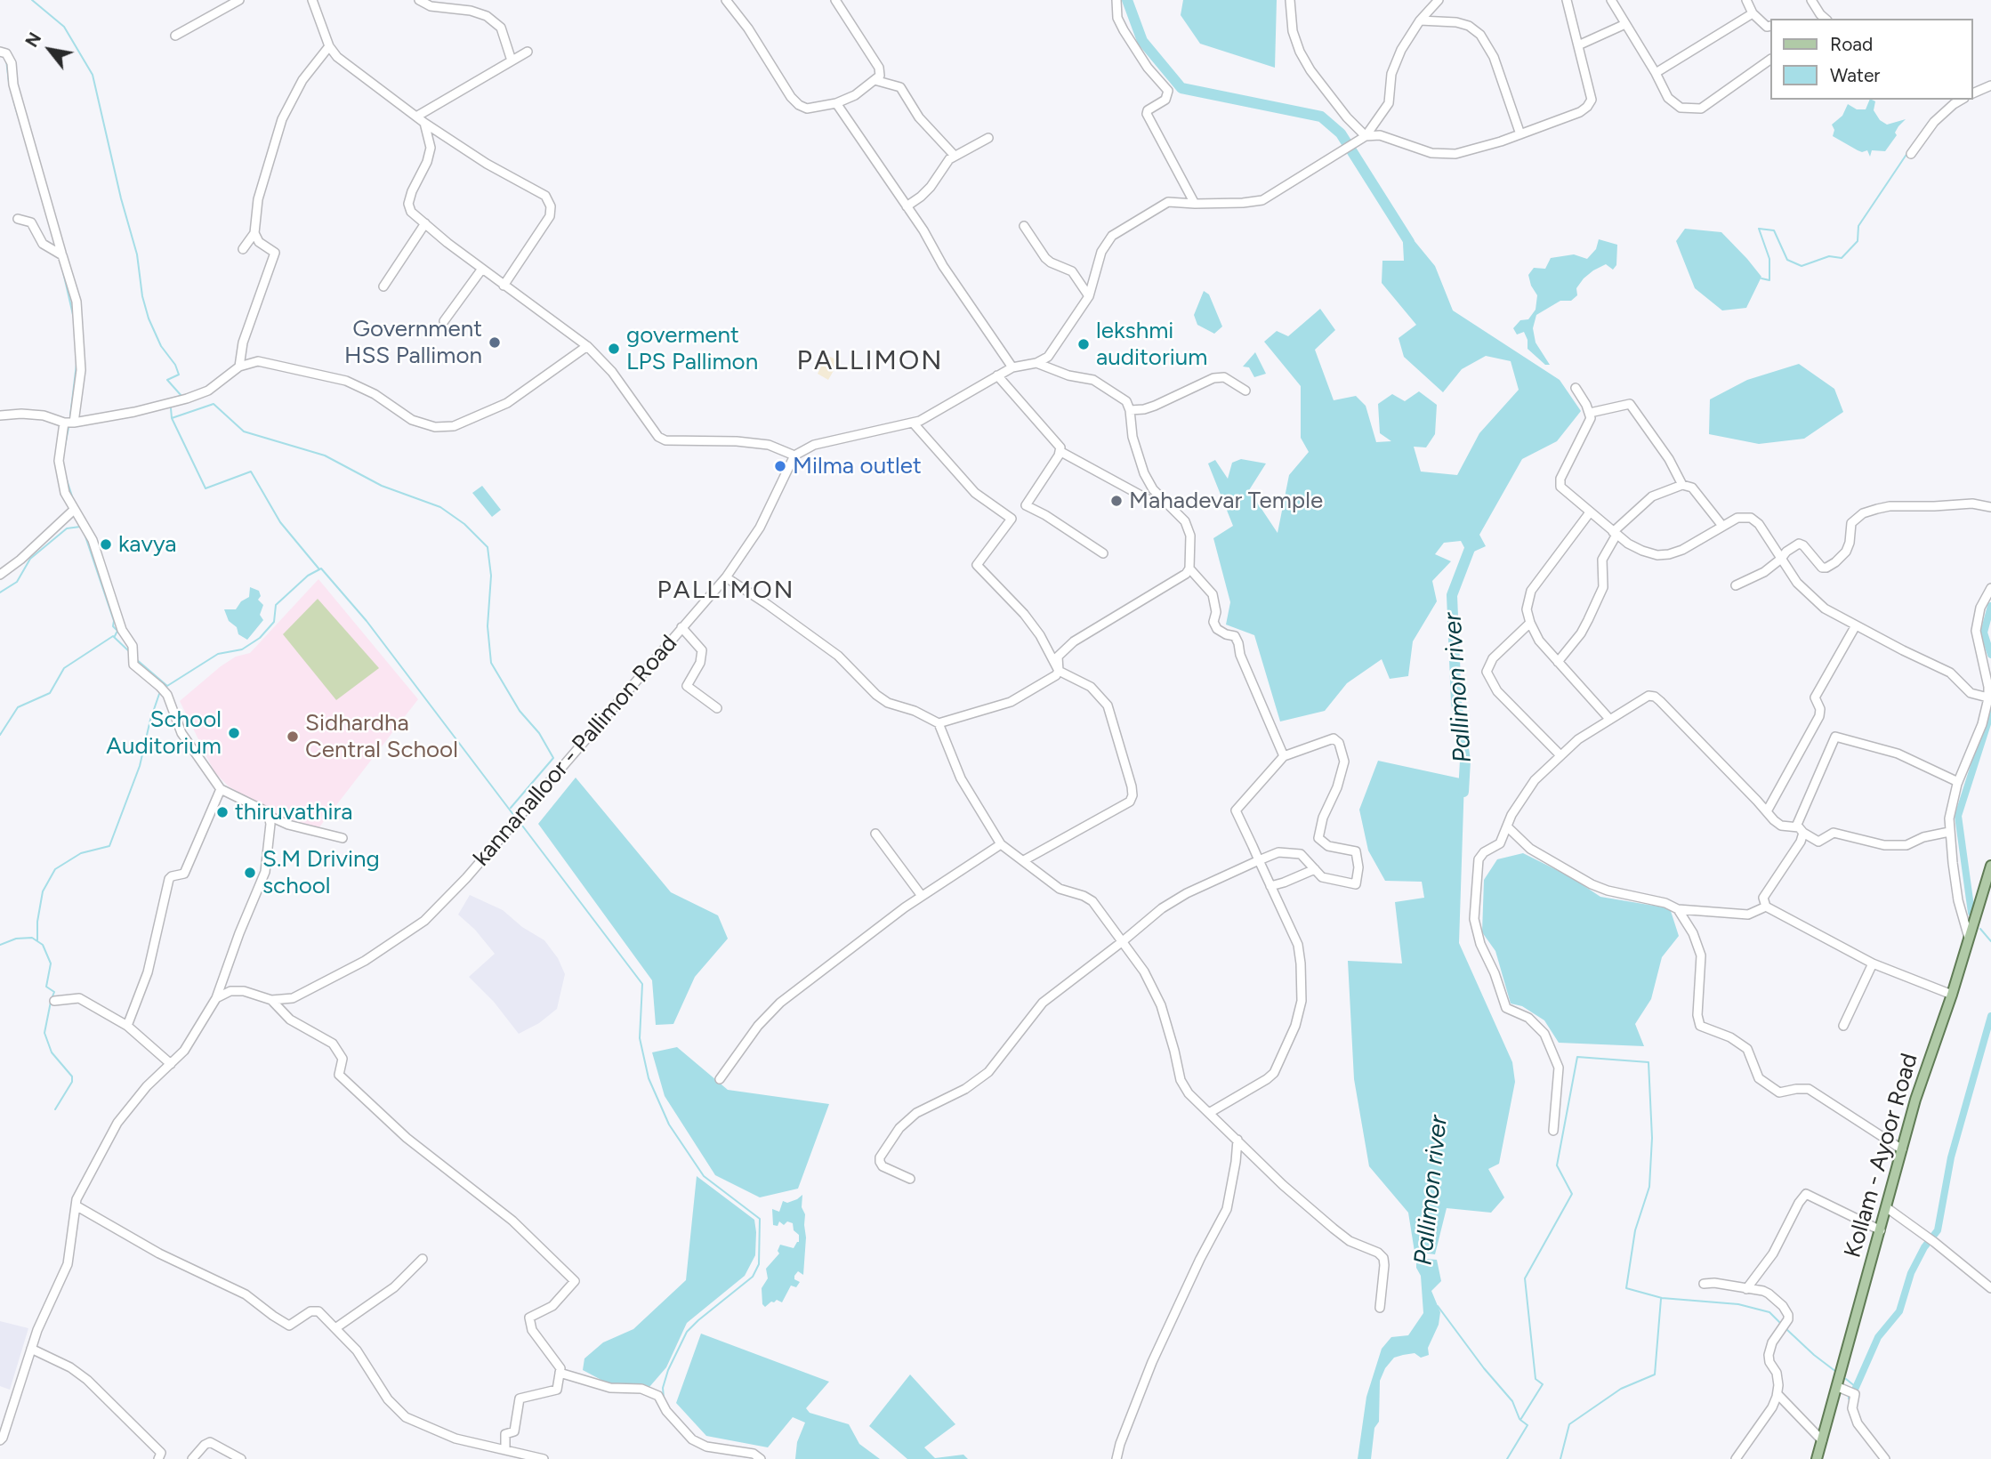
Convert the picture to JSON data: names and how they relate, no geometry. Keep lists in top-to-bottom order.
{
  "streets": {
    "main road": ["Kollam - Ayoor Road"],
    "street": ["kannanalloor - Pallimon Road"]
  },
  "districts": ["PALLIMON", "PALLIMON"],
  "water": ["Pallimon river"],
  "places": [
    "Government HSS Pallimon",
    "lekshmi auditorium",
    "goverment LPS Pallimon",
    "Milma outlet",
    "Mahadevar Temple",
    "kavya",
    "School Auditorium",
    "Sidhardha Central School",
    "thiruvathira",
    "S.M Driving school"
  ],
  "legend": ["Road", "Water"],
  "north": "top left"
}
